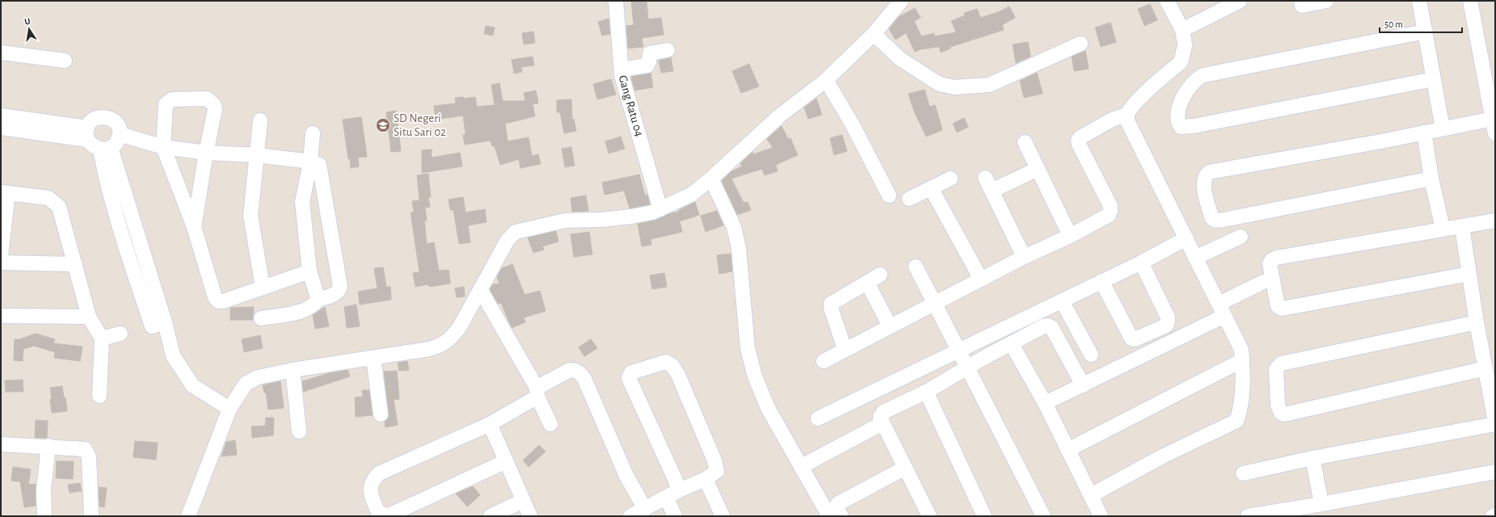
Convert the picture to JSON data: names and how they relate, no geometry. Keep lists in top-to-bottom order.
{
  "streets": {
    "street": ["Gang Ratu 04"]
  },
  "places": {
    "school or university": ["SD Negeri Situ Sari 02"]
  },
  "scale_bar": "50 m",
  "north": "top"
}
